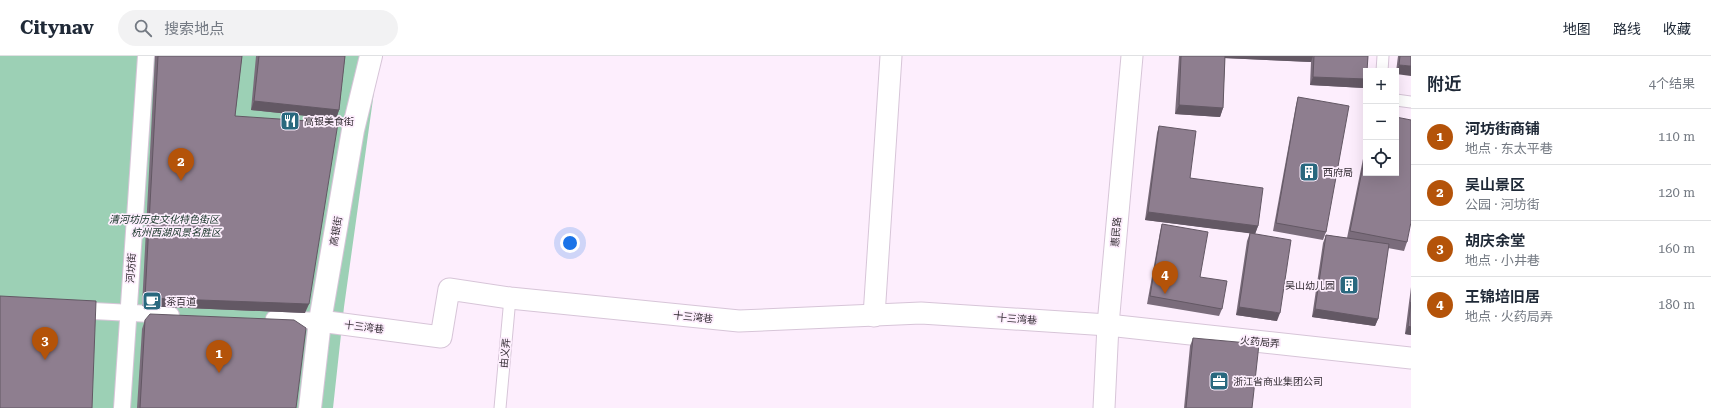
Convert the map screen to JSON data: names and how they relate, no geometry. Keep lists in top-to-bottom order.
{
  "streets": {
    "street": [
      "高银街",
      "惠民路",
      "河坊街",
      "十三湾巷",
      "火药局弄"
    ],
    "lane": ["由义弄"]
  },
  "crossings": [
    ["高银街", "十三湾巷"],
    ["惠民路", "十三湾巷"],
    ["惠民路", "火药局弄"],
    ["十三湾巷", "火药局弄"],
    ["十三湾巷", "由义弄"]
  ],
  "parks": ["清河坊历史文化特色街区", "杭州西湖风景名胜区"],
  "places": {
    "restaurant": ["高银美食街"],
    "building": ["西府局", "吴山幼儿园"],
    "cafe": ["茶百道"],
    "office": ["浙江省商业集团公司"]
  },
  "page": {
    "header": "Citynav",
    "search": "搜索地点",
    "nav": ["地图", "路线", "收藏"],
    "heading": ["附近", "4个结果"],
    "map_buttons": ["+", "−"],
    "list": [
      {
        "mark": "1",
        "name": "河坊街商铺",
        "note": "地点 · 东太平巷",
        "value": "110 m"
      },
      {
        "mark": "2",
        "name": "吴山景区",
        "note": "公园 · 河坊街",
        "value": "120 m"
      },
      {
        "mark": "3",
        "name": "胡庆余堂",
        "note": "地点 · 小井巷",
        "value": "160 m"
      },
      {
        "mark": "4",
        "name": "王锦培旧居",
        "note": "地点 · 火药局弄",
        "value": "180 m"
      }
    ],
    "pins": [
      "2",
      "4",
      "3",
      "1"
    ]
  }
}
